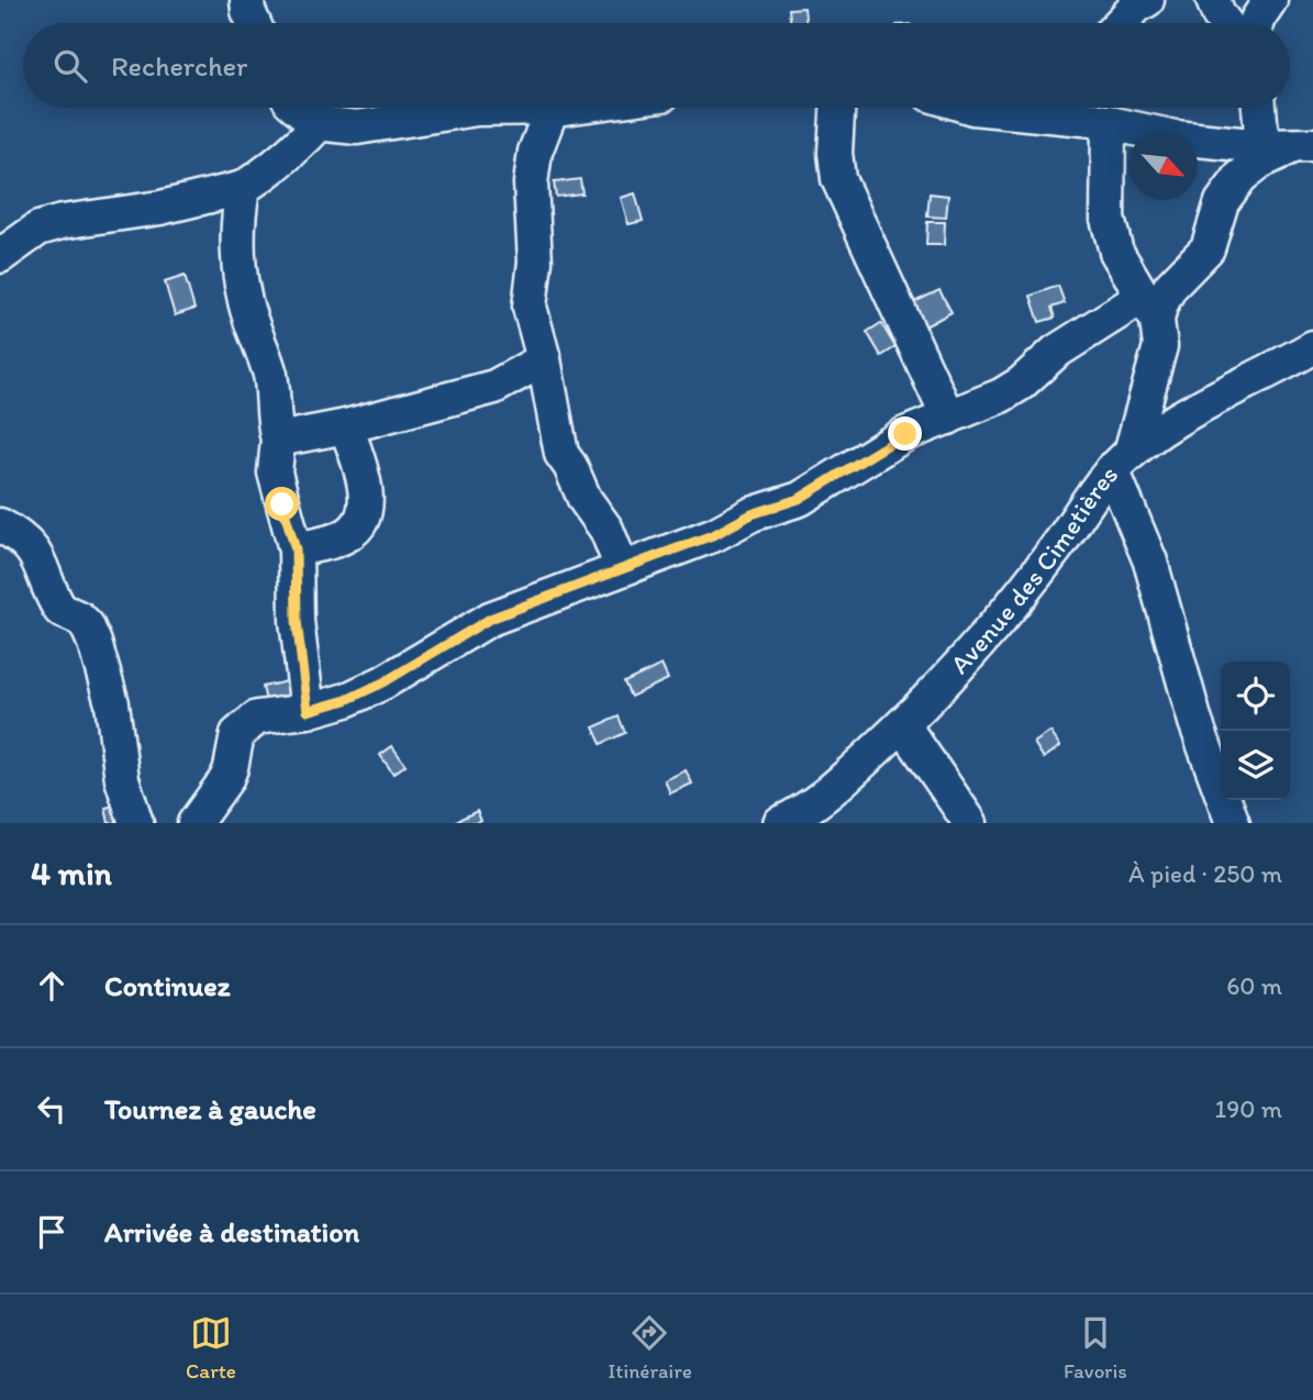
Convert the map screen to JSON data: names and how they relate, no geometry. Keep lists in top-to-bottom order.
{
  "streets": {
    "street": ["Avenue des Cimetières"]
  },
  "north": "bottom right",
  "page": {
    "search": "Rechercher",
    "heading": ["4 min", "À pied · 250 m"],
    "list": [
      ["Continuez", "60 m"],
      ["Tournez à gauche", "190 m"],
      "Arrivée à destination"
    ],
    "nav": ["Carte", "Itinéraire", "Favoris"]
  }
}
